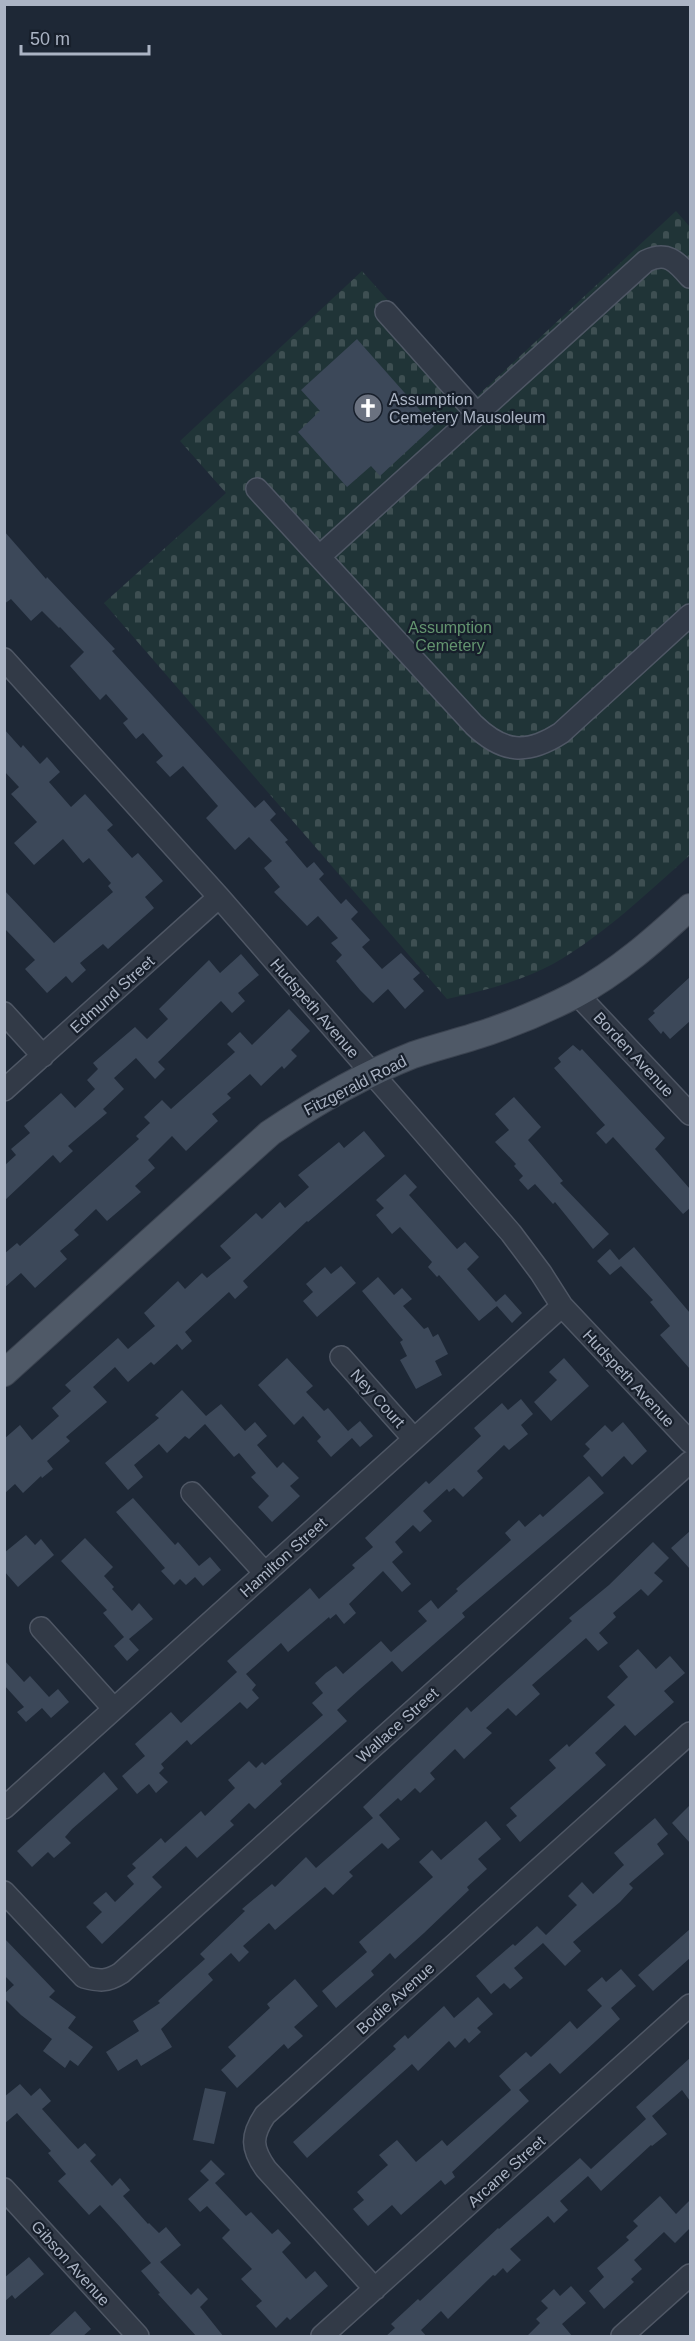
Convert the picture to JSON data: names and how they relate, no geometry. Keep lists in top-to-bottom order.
{
  "streets": {
    "main road": ["Fitzgerald Road"],
    "street": [
      "Edmund Street",
      "Hudspeth Avenue",
      "Borden Avenue",
      "Ney Court",
      "Hamilton Street",
      "Wallace Street",
      "Bodie Avenue",
      "Arcane Street",
      "Gibson Avenue"
    ]
  },
  "crossings": [
    ["Edmund Street", "Hudspeth Avenue"],
    ["Hudspeth Avenue", "Fitzgerald Road"],
    ["Hudspeth Avenue", "Hamilton Street"],
    ["Borden Avenue", "Fitzgerald Road"],
    ["Ney Court", "Hamilton Street"],
    ["Bodie Avenue", "Arcane Street"]
  ],
  "parks": ["Assumption Cemetery"],
  "places": {
    "church": ["Assumption Cemetery Mausoleum"]
  },
  "scale_bar": "50 m"
}
